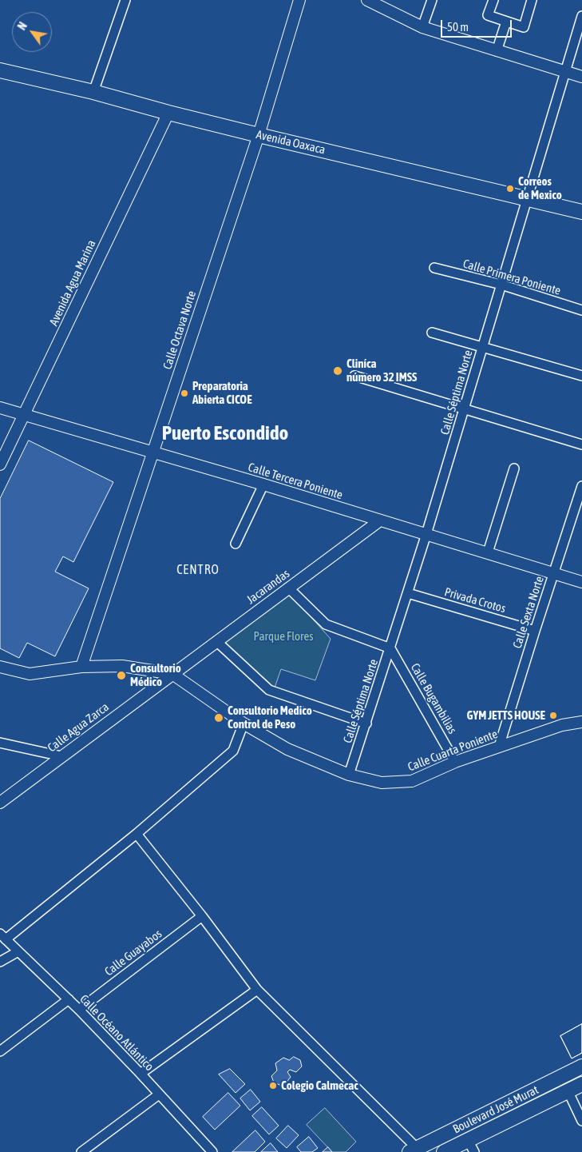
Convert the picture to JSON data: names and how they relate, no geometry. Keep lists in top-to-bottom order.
{
  "streets": {
    "main road": ["Avenida Oaxaca", "Boulevard José Murat"],
    "street": [
      "Calle Primera Poniente",
      "Avenida Agua Marina",
      "Calle Octava Norte",
      "Calle Séptima Norte",
      "Calle Tercera Poniente",
      "Jacarandas",
      "Privada Crotos",
      "Calle Sexta Norte",
      "Calle Bugambilias",
      "Calle Agua Zarca",
      "Calle Cuarta Poniente",
      "Calle Guayabos",
      "Calle Océano Atlántico"
    ]
  },
  "crossings": [
    ["Avenida Oaxaca", "Avenida Agua Marina"],
    ["Avenida Oaxaca", "Calle Octava Norte"],
    ["Avenida Oaxaca", "Calle Séptima Norte"],
    ["Calle Primera Poniente", "Calle Séptima Norte"],
    ["Avenida Agua Marina", "Calle Tercera Poniente"],
    ["Calle Octava Norte", "Calle Tercera Poniente"],
    ["Calle Octava Norte", "Calle Cuarta Poniente"],
    ["Calle Séptima Norte", "Calle Tercera Poniente"],
    ["Calle Séptima Norte", "Privada Crotos"],
    ["Calle Séptima Norte", "Calle Bugambilias"],
    ["Calle Séptima Norte", "Calle Cuarta Poniente"],
    ["Calle Tercera Poniente", "Jacarandas"],
    ["Calle Tercera Poniente", "Calle Sexta Norte"],
    ["Jacarandas", "Calle Agua Zarca"],
    ["Jacarandas", "Calle Cuarta Poniente"],
    ["Privada Crotos", "Calle Sexta Norte"],
    ["Calle Sexta Norte", "Calle Cuarta Poniente"],
    ["Calle Bugambilias", "Calle Cuarta Poniente"],
    ["Calle Agua Zarca", "Calle Cuarta Poniente"],
    ["Calle Guayabos", "Calle Océano Atlántico"]
  ],
  "districts": ["Puerto Escondido", "CENTRO"],
  "parks": ["Parque Flores"],
  "places": [
    "Correos de Mexico",
    "Cliníca número 32 IMSS",
    "Preparatoria Abierta CICOE",
    "Consultorio Médico",
    "GYM JETTS HOUSE",
    "Consultorio Medico Control de Peso",
    "Colegio Calmecac"
  ],
  "scale_bar": "50 m",
  "north": "top left"
}
